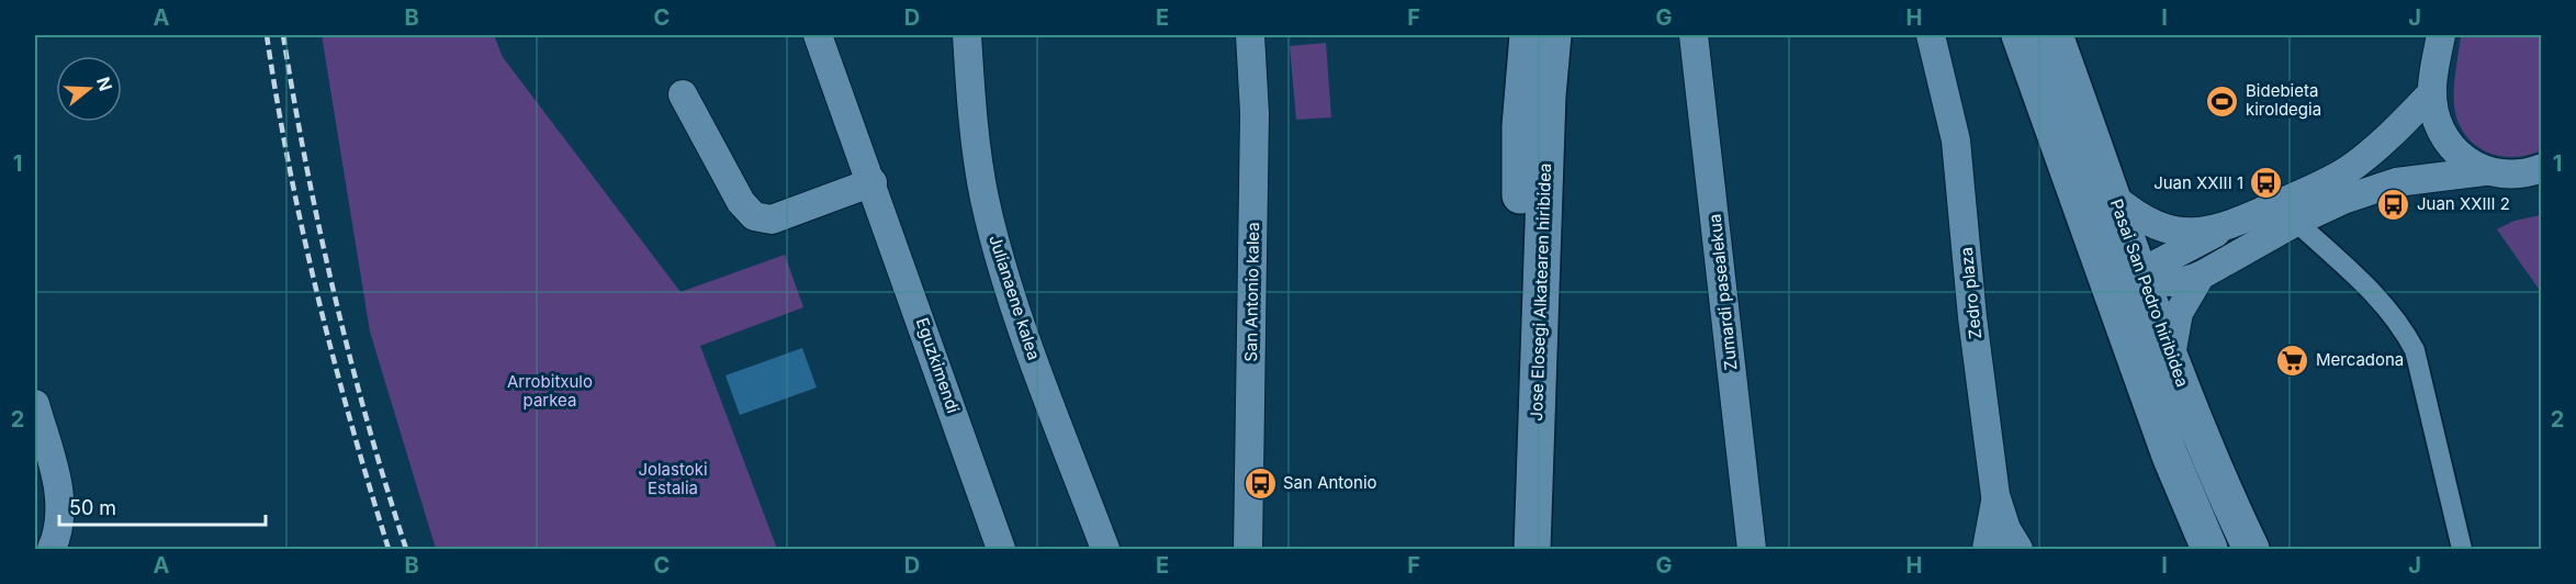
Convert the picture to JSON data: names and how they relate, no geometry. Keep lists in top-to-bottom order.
{
  "streets": {
    "main road": ["Jose Elosegi Alkatearen hiribidea", "Pasai San Pedro hiribidea"],
    "street": [
      "San Antonio kalea",
      "Zumardi pasealekua",
      "Zedro plaza",
      "Julianaene kalea",
      "Eguzkimendi"
    ]
  },
  "parks": ["Arrobitxulo parkea", "Jolastoki Estalia"],
  "places": {
    "sports": ["Bidebieta kiroldegia"],
    "bus stop": ["Juan XXIII 1", "Juan XXIII 2", "San Antonio"],
    "supermarket": ["Mercadona"]
  },
  "scale_bar": "50 m",
  "north": "right",
  "grid": {
    "columns": [
      "A",
      "B",
      "C",
      "D",
      "E",
      "F",
      "G",
      "H",
      "I",
      "J"
    ],
    "rows": ["1", "2"]
  }
}
